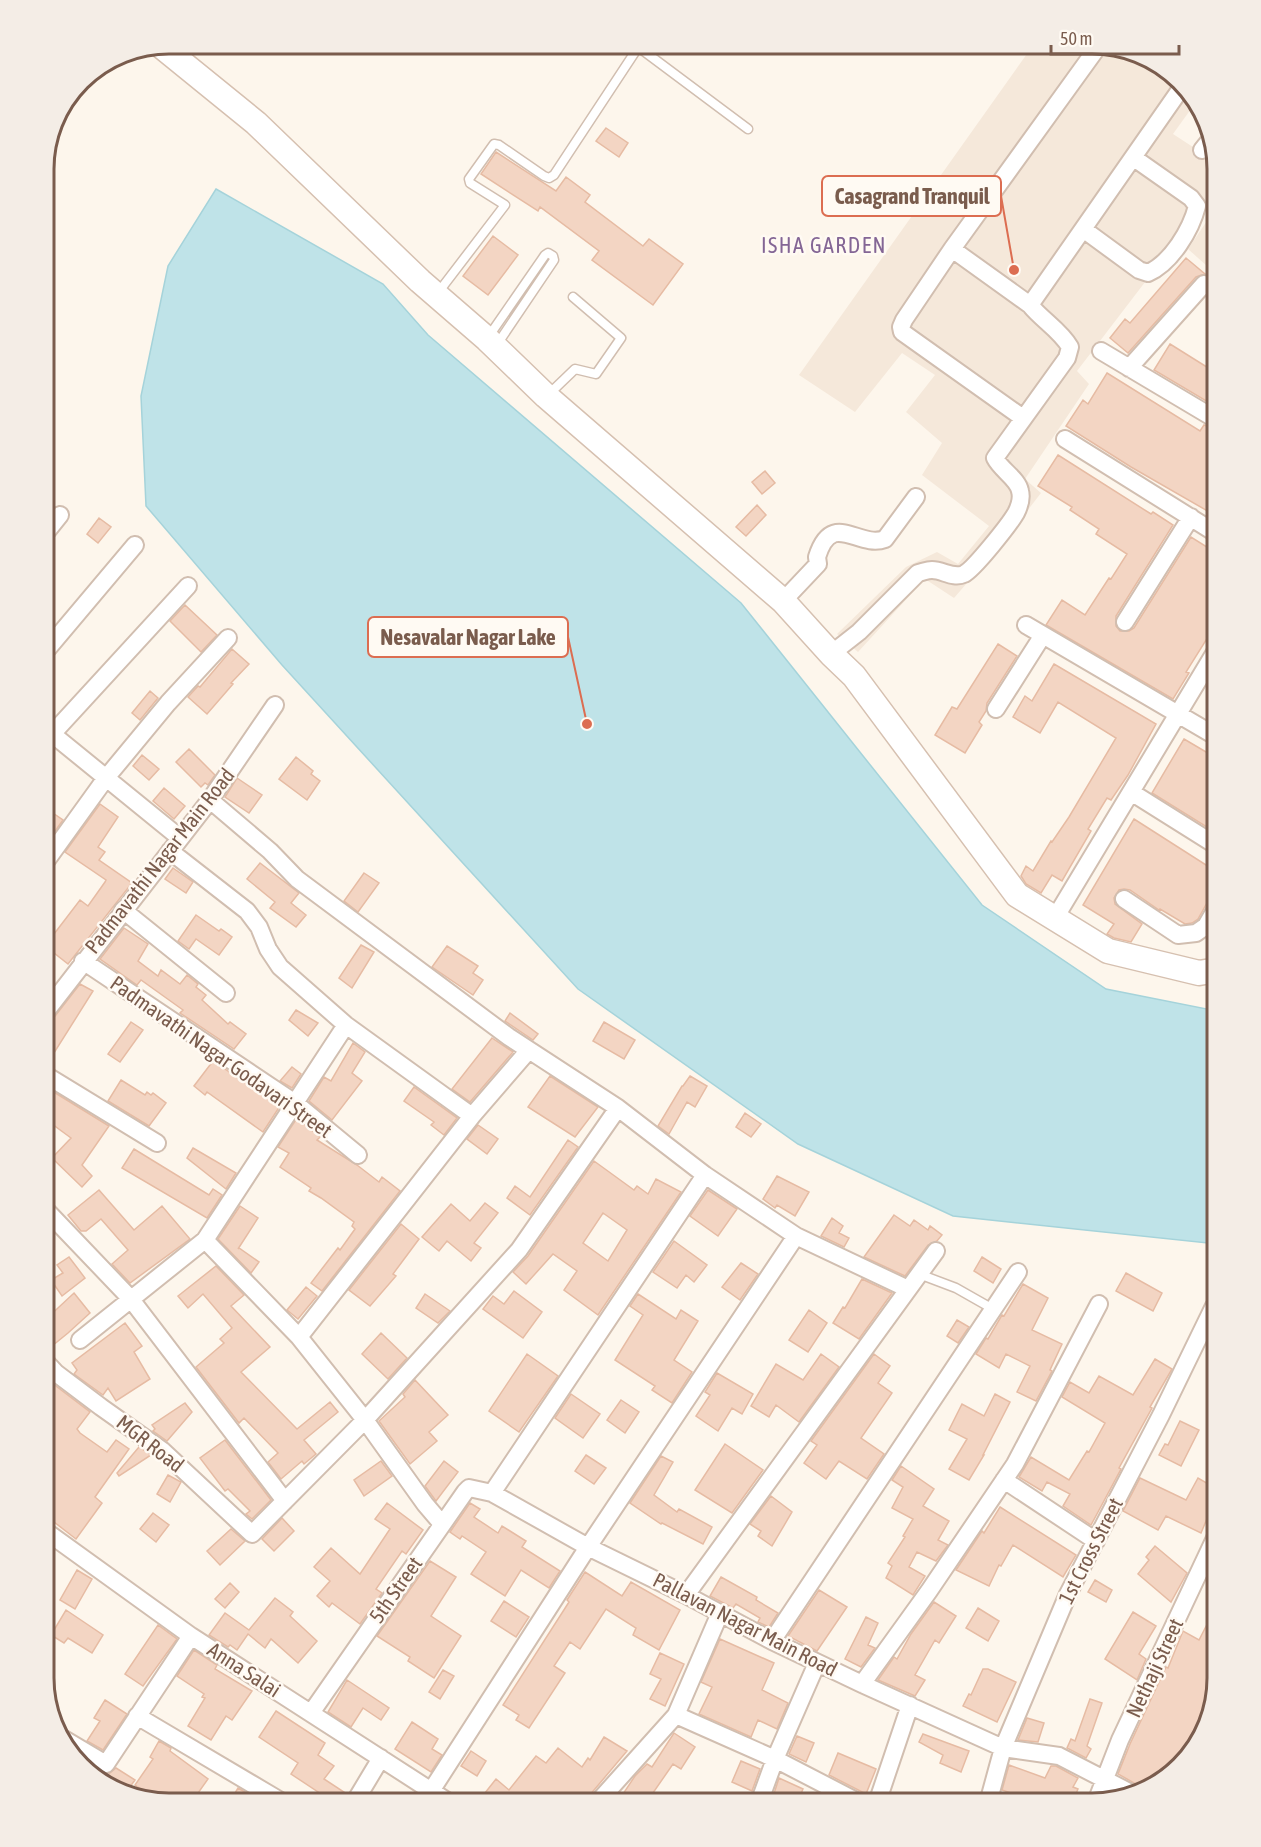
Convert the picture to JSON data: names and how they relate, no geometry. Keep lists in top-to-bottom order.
{
  "streets": {
    "street": [
      "Padmavathi Nagar Main Road",
      "Padmavathi Nagar Godavari Street",
      "MGR Road",
      "1st Cross Street",
      "5th Street",
      "Pallavan Nagar Main Road",
      "Nethaji Street",
      "Anna Salai"
    ]
  },
  "crossings": [
    ["Padmavathi Nagar Main Road", "Padmavathi Nagar Godavari Street"],
    ["1st Cross Street", "Pallavan Nagar Main Road"],
    ["5th Street", "Pallavan Nagar Main Road"],
    ["5th Street", "Anna Salai"],
    ["Pallavan Nagar Main Road", "Nethaji Street"]
  ],
  "districts": ["ISHA GARDEN"],
  "places": ["Casagrand Tranquil", "Nesavalar Nagar Lake"],
  "scale_bar": "50 m"
}
